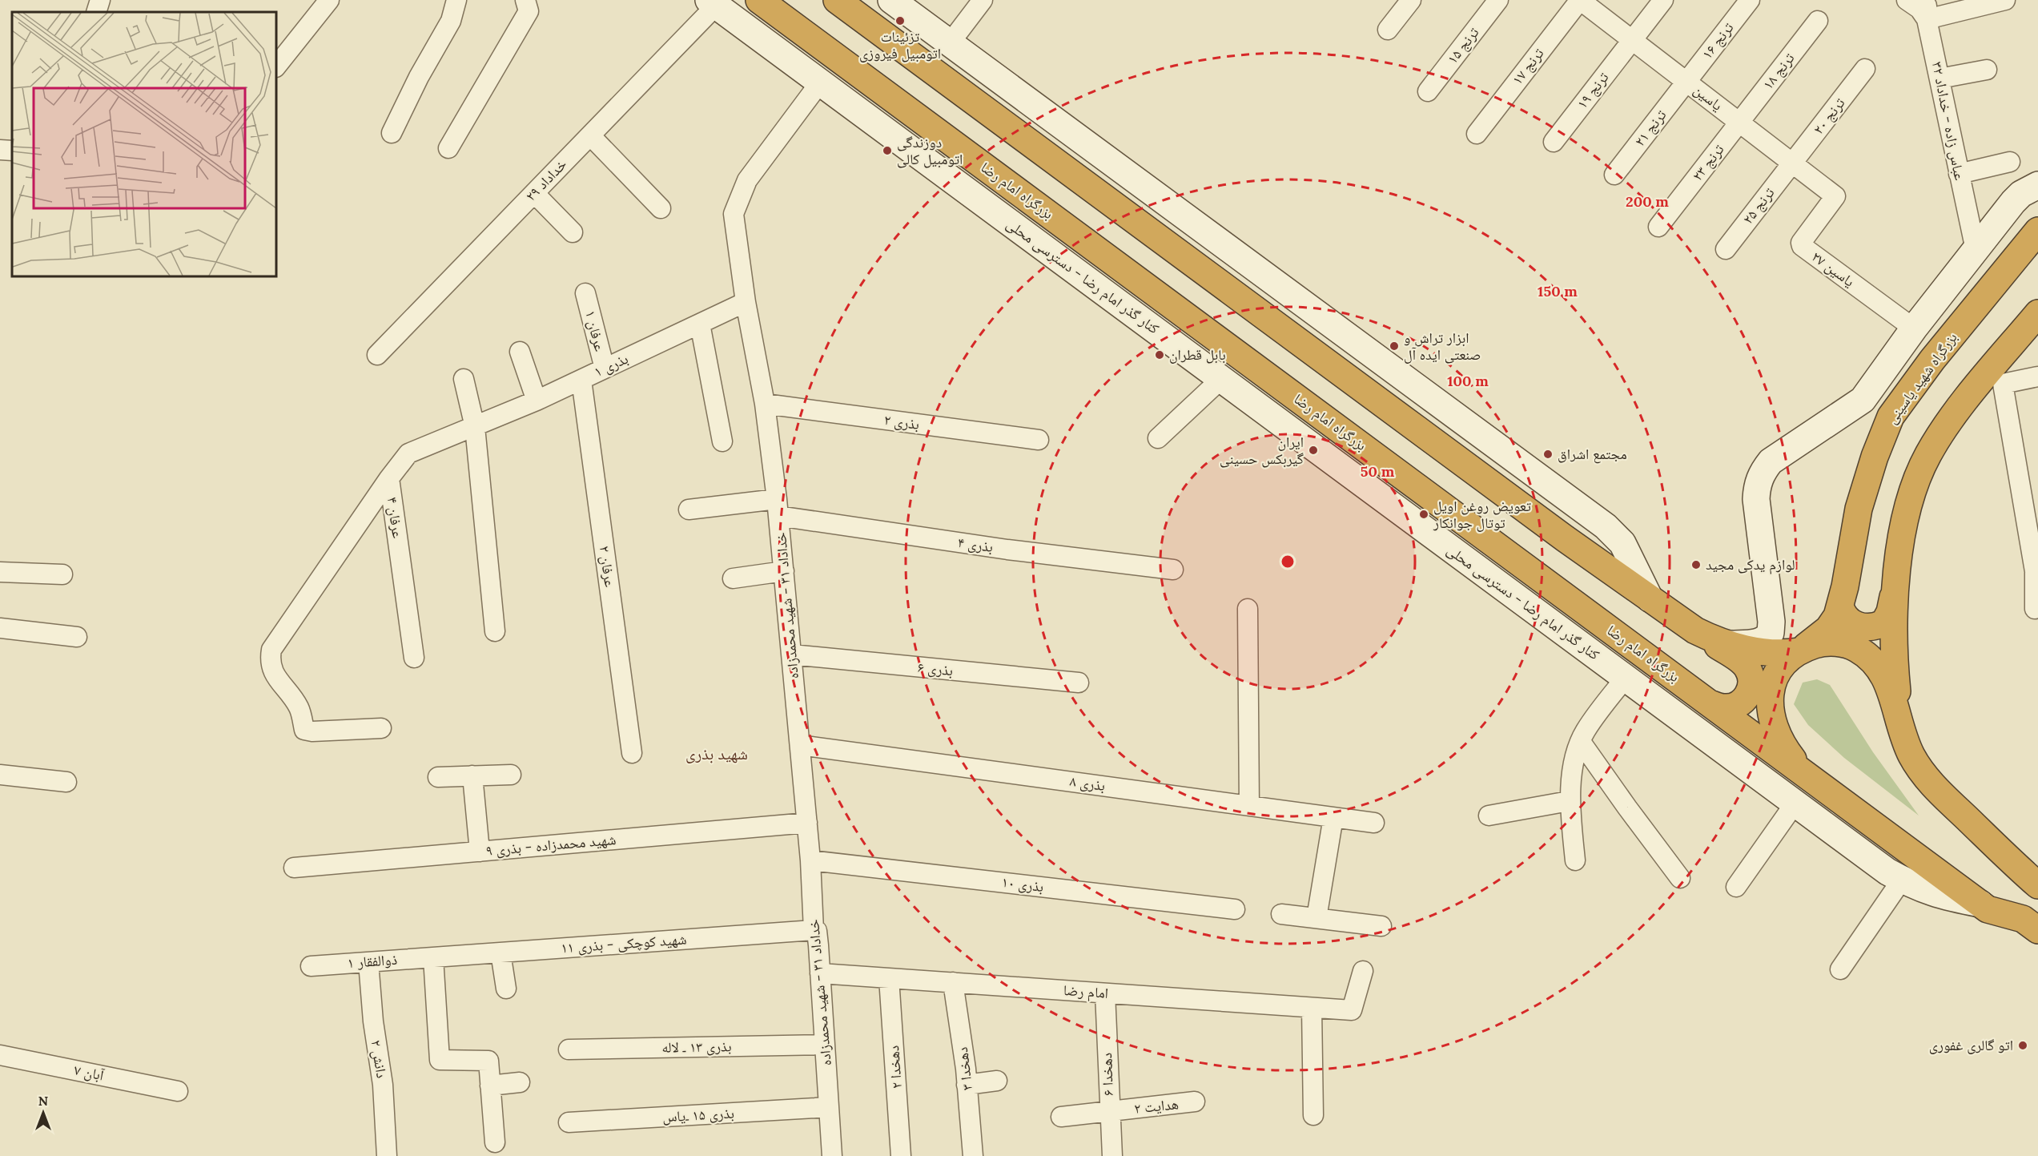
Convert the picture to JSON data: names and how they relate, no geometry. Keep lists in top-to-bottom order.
{
  "streets": {
    "highway": ["بزرگراه امام رضا", "بزرگراه شهید یاسینی"],
    "main road": ["کنار گذر امام رضا - دسترسی محلی"],
    "street": [
      "ترنج ۱۶",
      "ترنج ۱۵",
      "ترنج ۱۷",
      "ترنج ۱۸",
      "ترنج ۱۹",
      "یاسین",
      "ترنج ۲۰",
      "عباس زاده - خداداد ۳۲",
      "ترنج ۲۱",
      "ترنج ۲۳",
      "خداداد ۲۹",
      "ترنج ۲۵",
      "یاسین ۲۷",
      "عرفان ۱",
      "بذری ۱",
      "بذری ۲",
      "عرفان ۴",
      "بذری ۴",
      "عرفان ۲",
      "خداداد ۳۱ - شهید محمدزاده",
      "بذری ۶",
      "بذری ۸",
      "شهید محمدزاده - بذری ۹",
      "بذری ۱۰",
      "شهید کوچکی - بذری ۱۱",
      "ذوالفقار ۱",
      "امام رضا",
      "بذری ۱۳ ـ لاله",
      "دانش ۲",
      "دهخدا ۲",
      "دهخدا ۳",
      "آبان ۷",
      "دهخدا ۶",
      "هدایت ۲",
      "بذری ۱۵ ـ‌یاس"
    ]
  },
  "crossings": [
    ["ترنج ۱۶", "یاسین"],
    ["ترنج ۱۶", "ترنج ۲۱"],
    ["ترنج ۱۷", "یاسین"],
    ["ترنج ۱۸", "یاسین"],
    ["ترنج ۱۸", "ترنج ۲۳"],
    ["ترنج ۱۹", "یاسین"],
    ["یاسین", "ترنج ۲۰"],
    ["یاسین", "ترنج ۲۱"],
    ["یاسین", "ترنج ۲۳"],
    ["یاسین", "ترنج ۲۵"],
    ["یاسین", "یاسین ۲۷"],
    ["ترنج ۲۰", "ترنج ۲۵"],
    ["خداداد ۲۹", "کنار گذر امام رضا - دسترسی محلی"],
    ["بزرگراه امام رضا", "کنار گذر امام رضا - دسترسی محلی"],
    ["بزرگراه امام رضا", "بزرگراه شهید یاسینی"],
    ["کنار گذر امام رضا - دسترسی محلی", "خداداد ۳۱ - شهید محمدزاده"],
    ["عرفان ۱", "بذری ۱"],
    ["بذری ۱", "عرفان ۴"],
    ["بذری ۱", "عرفان ۲"],
    ["بذری ۱", "خداداد ۳۱ - شهید محمدزاده"],
    ["بذری ۲", "خداداد ۳۱ - شهید محمدزاده"],
    ["بذری ۴", "خداداد ۳۱ - شهید محمدزاده"],
    ["خداداد ۳۱ - شهید محمدزاده", "بذری ۶"],
    ["خداداد ۳۱ - شهید محمدزاده", "بذری ۸"],
    ["خداداد ۳۱ - شهید محمدزاده", "شهید محمدزاده - بذری ۹"],
    ["خداداد ۳۱ - شهید محمدزاده", "بذری ۱۰"],
    ["خداداد ۳۱ - شهید محمدزاده", "شهید کوچکی - بذری ۱۱"],
    ["خداداد ۳۱ - شهید محمدزاده", "امام رضا"],
    ["خداداد ۳۱ - شهید محمدزاده", "بذری ۱۳ ـ لاله"],
    ["خداداد ۳۱ - شهید محمدزاده", "بذری ۱۵ ـ‌یاس"],
    ["شهید کوچکی - بذری ۱۱", "ذوالفقار ۱"],
    ["ذوالفقار ۱", "دانش ۲"],
    ["امام رضا", "دهخدا ۲"],
    ["امام رضا", "دهخدا ۳"],
    ["امام رضا", "دهخدا ۶"],
    ["دهخدا ۶", "هدایت ۲"]
  ],
  "districts": ["شهید بذری"],
  "places": [
    "تزئینات اتومبیل فیروزی",
    "دوزندگی اتومبیل کالی",
    "ابزار تراش و صنعتی ایده آل",
    "بابل قطران",
    "ایران گیربکس حسینی",
    "مجتمع اشراق",
    "تعویض روغن اویل توتال جوانکار",
    "لوازم یدکی مجید",
    "اتو گالری غفوری"
  ],
  "north": "top",
  "rings": [
    "200 m",
    "150 m",
    "100 m",
    "50 m"
  ]
}
